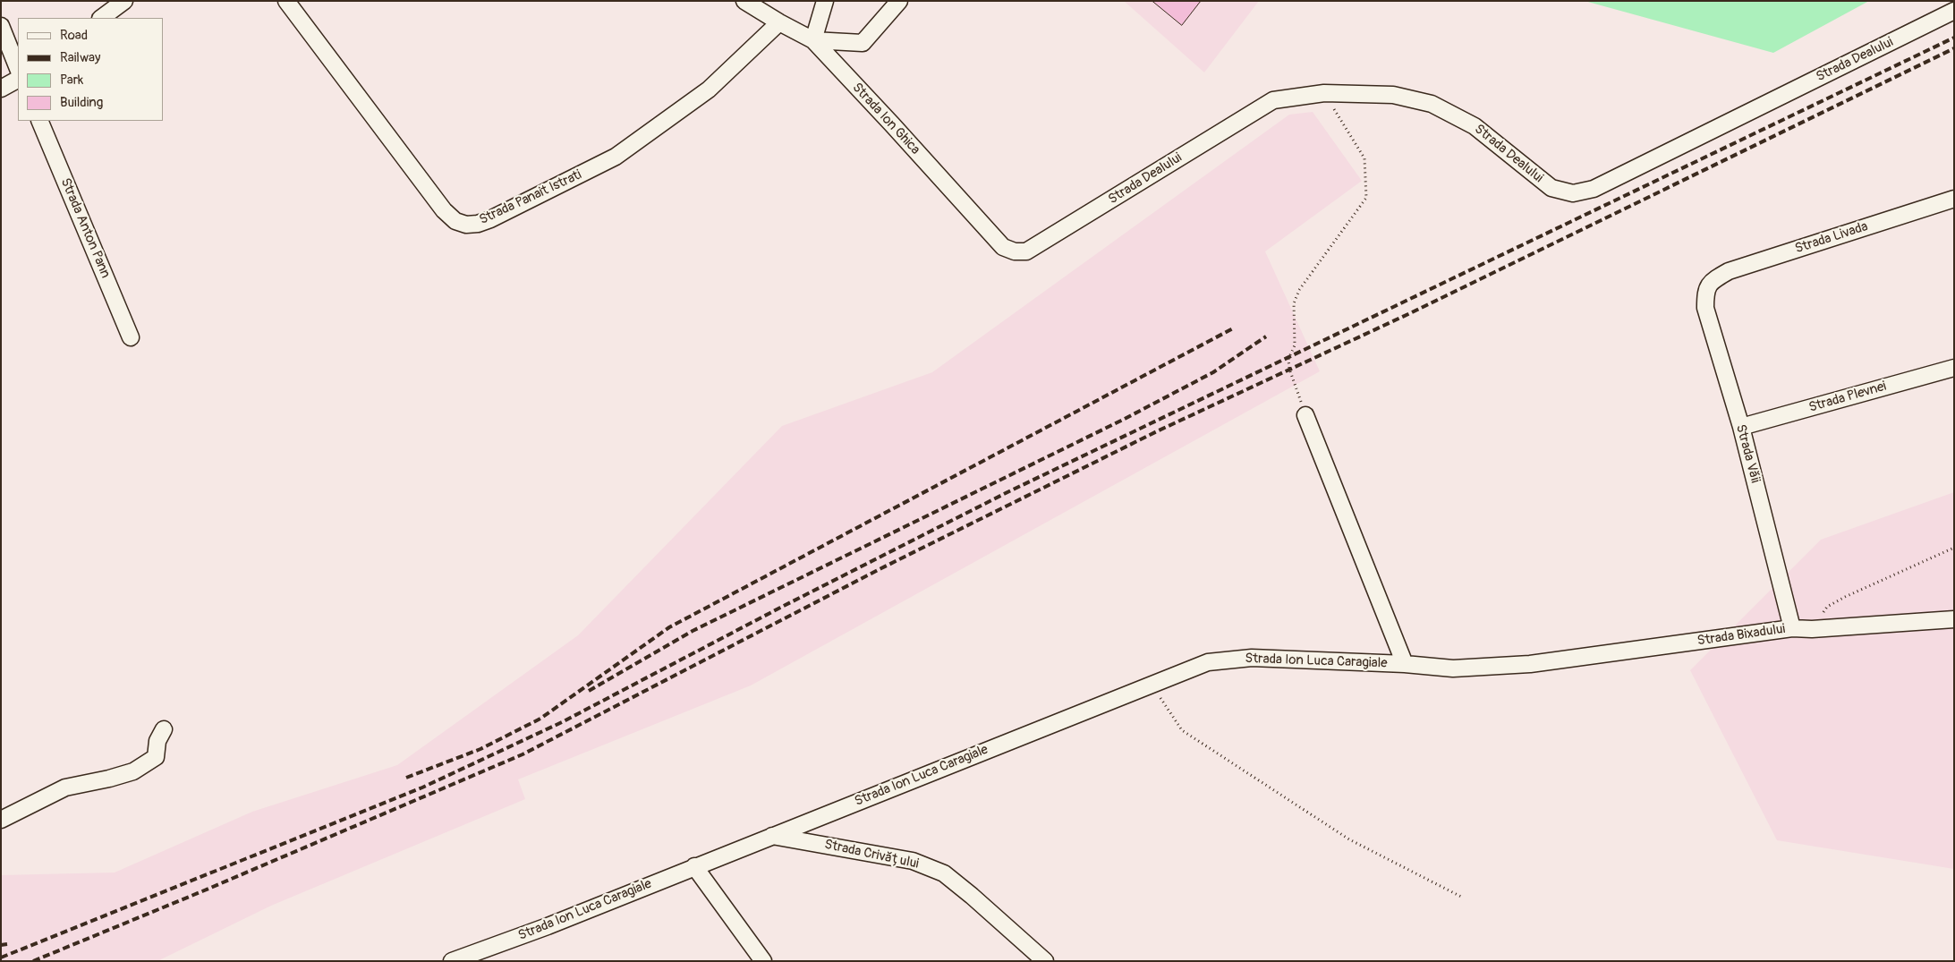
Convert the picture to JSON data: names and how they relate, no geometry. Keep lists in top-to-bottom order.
{
  "streets": {
    "street": [
      "Strada Dealului",
      "Strada Ion Ghica",
      "Strada Panait Istrati",
      "Strada Anton Pann",
      "Strada Livada",
      "Strada Plevnei",
      "Strada Văii",
      "Strada Bixadului",
      "Strada Ion Luca Caragiale",
      "Strada Crivățului"
    ]
  },
  "crossings": [
    ["Strada Dealului", "Strada Ion Ghica"],
    ["Strada Ion Ghica", "Strada Panait Istrati"],
    ["Strada Livada", "Strada Văii"],
    ["Strada Plevnei", "Strada Văii"],
    ["Strada Văii", "Strada Bixadului"],
    ["Strada Bixadului", "Strada Ion Luca Caragiale"],
    ["Strada Ion Luca Caragiale", "Strada Crivățului"]
  ],
  "legend": [
    "Road",
    "Railway",
    "Park",
    "Building"
  ]
}
